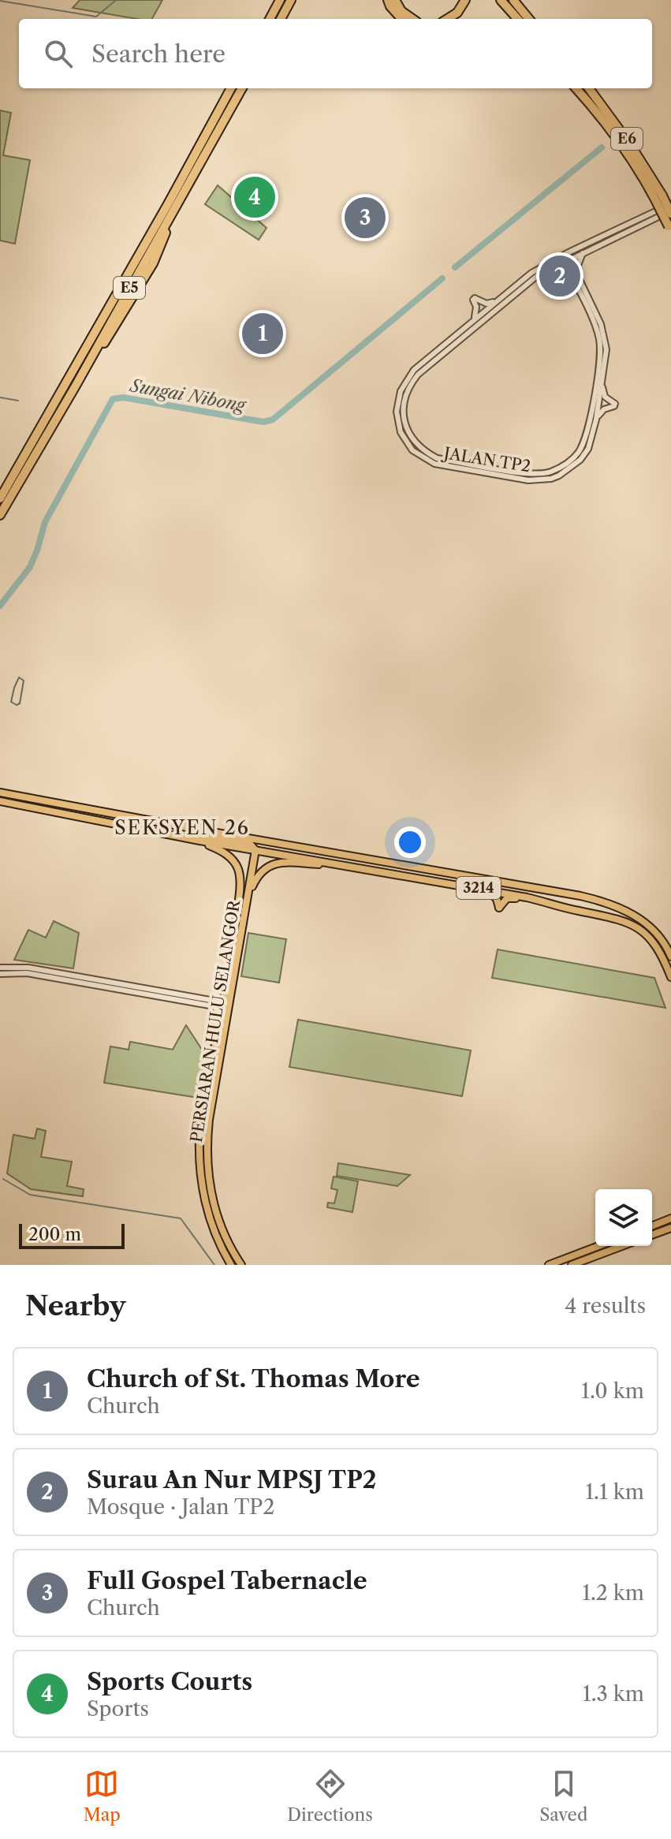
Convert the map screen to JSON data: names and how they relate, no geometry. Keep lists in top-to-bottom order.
{
  "streets": {
    "highway": ["E6", "E5"],
    "main road": ["3214", "PERSIARAN HULU SELANGOR"],
    "street": ["JALAN TP2"]
  },
  "crossings": [
    ["E6", "JALAN TP2"],
    ["3214", "PERSIARAN HULU SELANGOR"]
  ],
  "districts": ["SEKSYEN 26"],
  "water": ["Sungai Nibong"],
  "scale_bar": "200 m",
  "page": {
    "search": "Search here",
    "pins": [
      "4",
      "3",
      "2",
      "1"
    ],
    "scale": "200 m",
    "heading": ["Nearby", "4 results"],
    "list": [
      {
        "mark": "1",
        "name": "Church of St. Thomas More",
        "note": "Church",
        "value": "1.0 km"
      },
      {
        "mark": "2",
        "name": "Surau An Nur MPSJ TP2",
        "note": "Mosque · Jalan TP2",
        "value": "1.1 km"
      },
      {
        "mark": "3",
        "name": "Full Gospel Tabernacle",
        "note": "Church",
        "value": "1.2 km"
      },
      {
        "mark": "4",
        "name": "Sports Courts",
        "note": "Sports",
        "value": "1.3 km"
      }
    ],
    "nav": ["Map", "Directions", "Saved"]
  }
}
